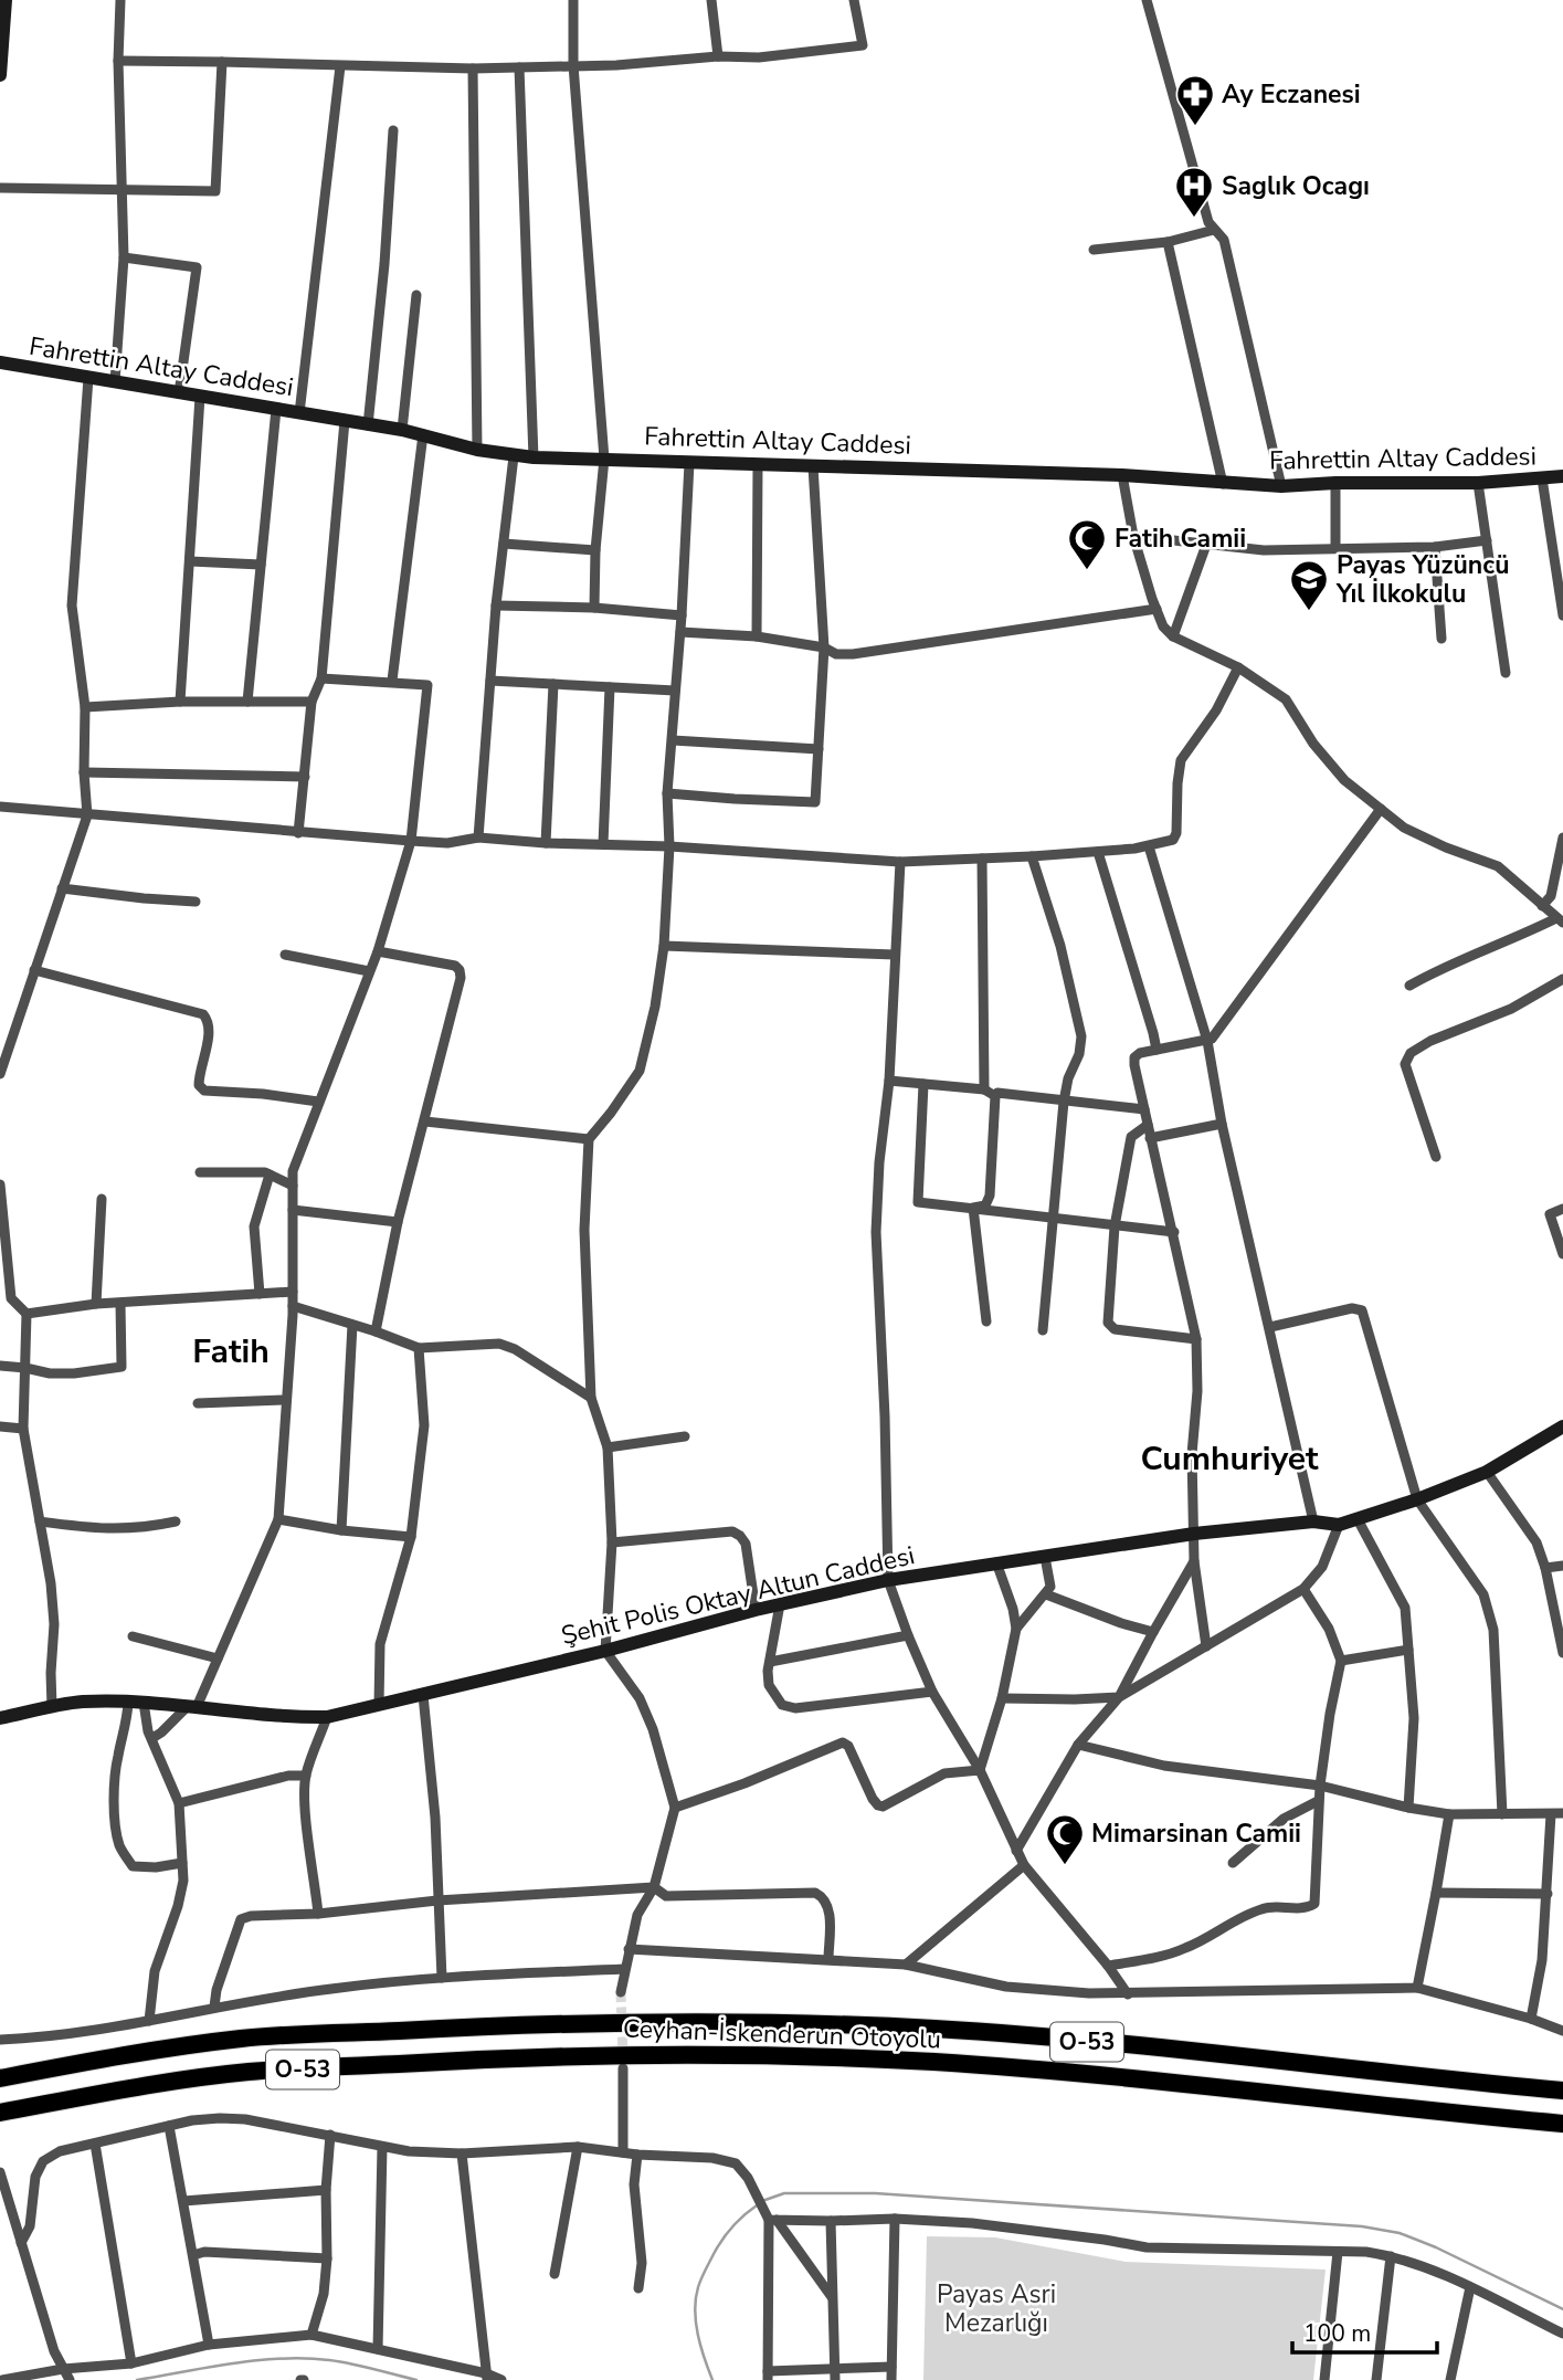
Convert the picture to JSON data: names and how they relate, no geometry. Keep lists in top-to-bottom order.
{
  "streets": {
    "highway": ["Ceyhan-İskenderun Otoyolu", "O-53"],
    "street": ["Fahrettin Altay Caddesi", "Şehit Polis Oktay Altun Caddesi"]
  },
  "districts": ["Fatih", "Cumhuriyet"],
  "parks": ["Payas Asri Mezarlığı"],
  "places": {
    "pharmacy": ["Ay Eczanesi"],
    "hospital": ["Saglık Ocagı"],
    "mosque": ["Fatih Camii", "Mimarsinan Camii"],
    "school or university": ["Payas Yüzüncü Yıl İlkokulu"]
  },
  "scale_bar": "100 m"
}
